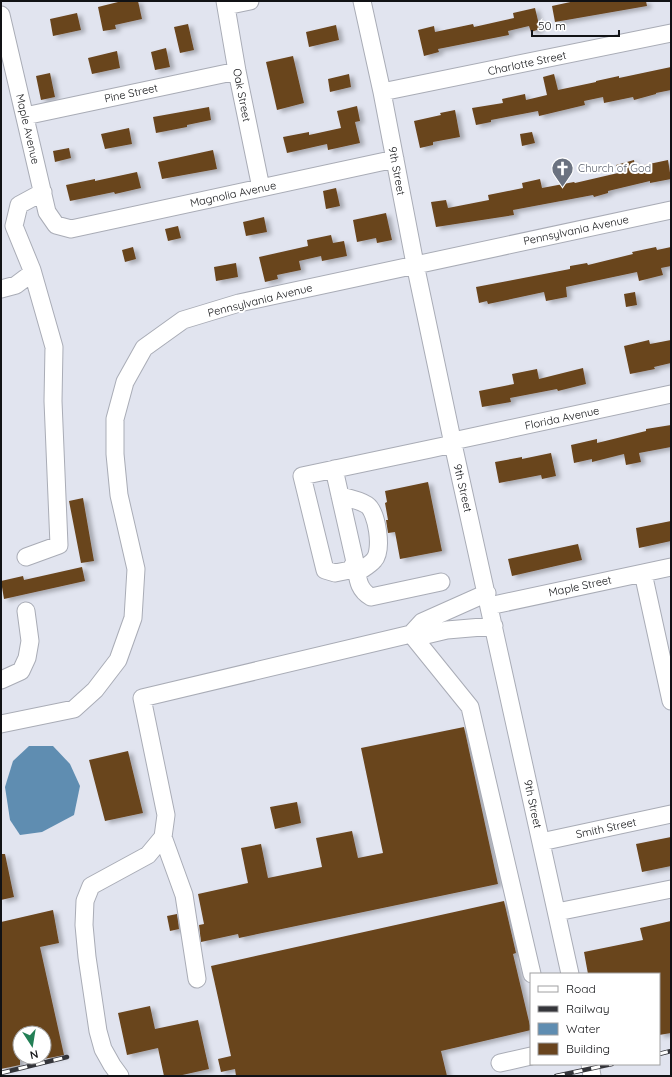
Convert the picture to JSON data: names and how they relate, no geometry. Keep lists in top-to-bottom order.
{
  "streets": {
    "street": [
      "Charlotte Street",
      "Pine Street",
      "Oak Street",
      "Maple Avenue",
      "9th Street",
      "Magnolia Avenue",
      "Pennsylvania Avenue",
      "Florida Avenue",
      "Maple Street",
      "Smith Street"
    ]
  },
  "crossings": [
    ["Charlotte Street", "9th Street"],
    ["Pine Street", "Oak Street"],
    ["Pine Street", "Maple Avenue"],
    ["Oak Street", "Magnolia Avenue"],
    ["Maple Avenue", "Magnolia Avenue"],
    ["9th Street", "Magnolia Avenue"],
    ["9th Street", "Pennsylvania Avenue"],
    ["9th Street", "Florida Avenue"],
    ["9th Street", "Maple Street"],
    ["9th Street", "Smith Street"]
  ],
  "places": {
    "church": ["Church of God"]
  },
  "legend": [
    "Road",
    "Railway",
    "Water",
    "Building"
  ],
  "scale_bar": "50 m",
  "north": "bottom"
}
